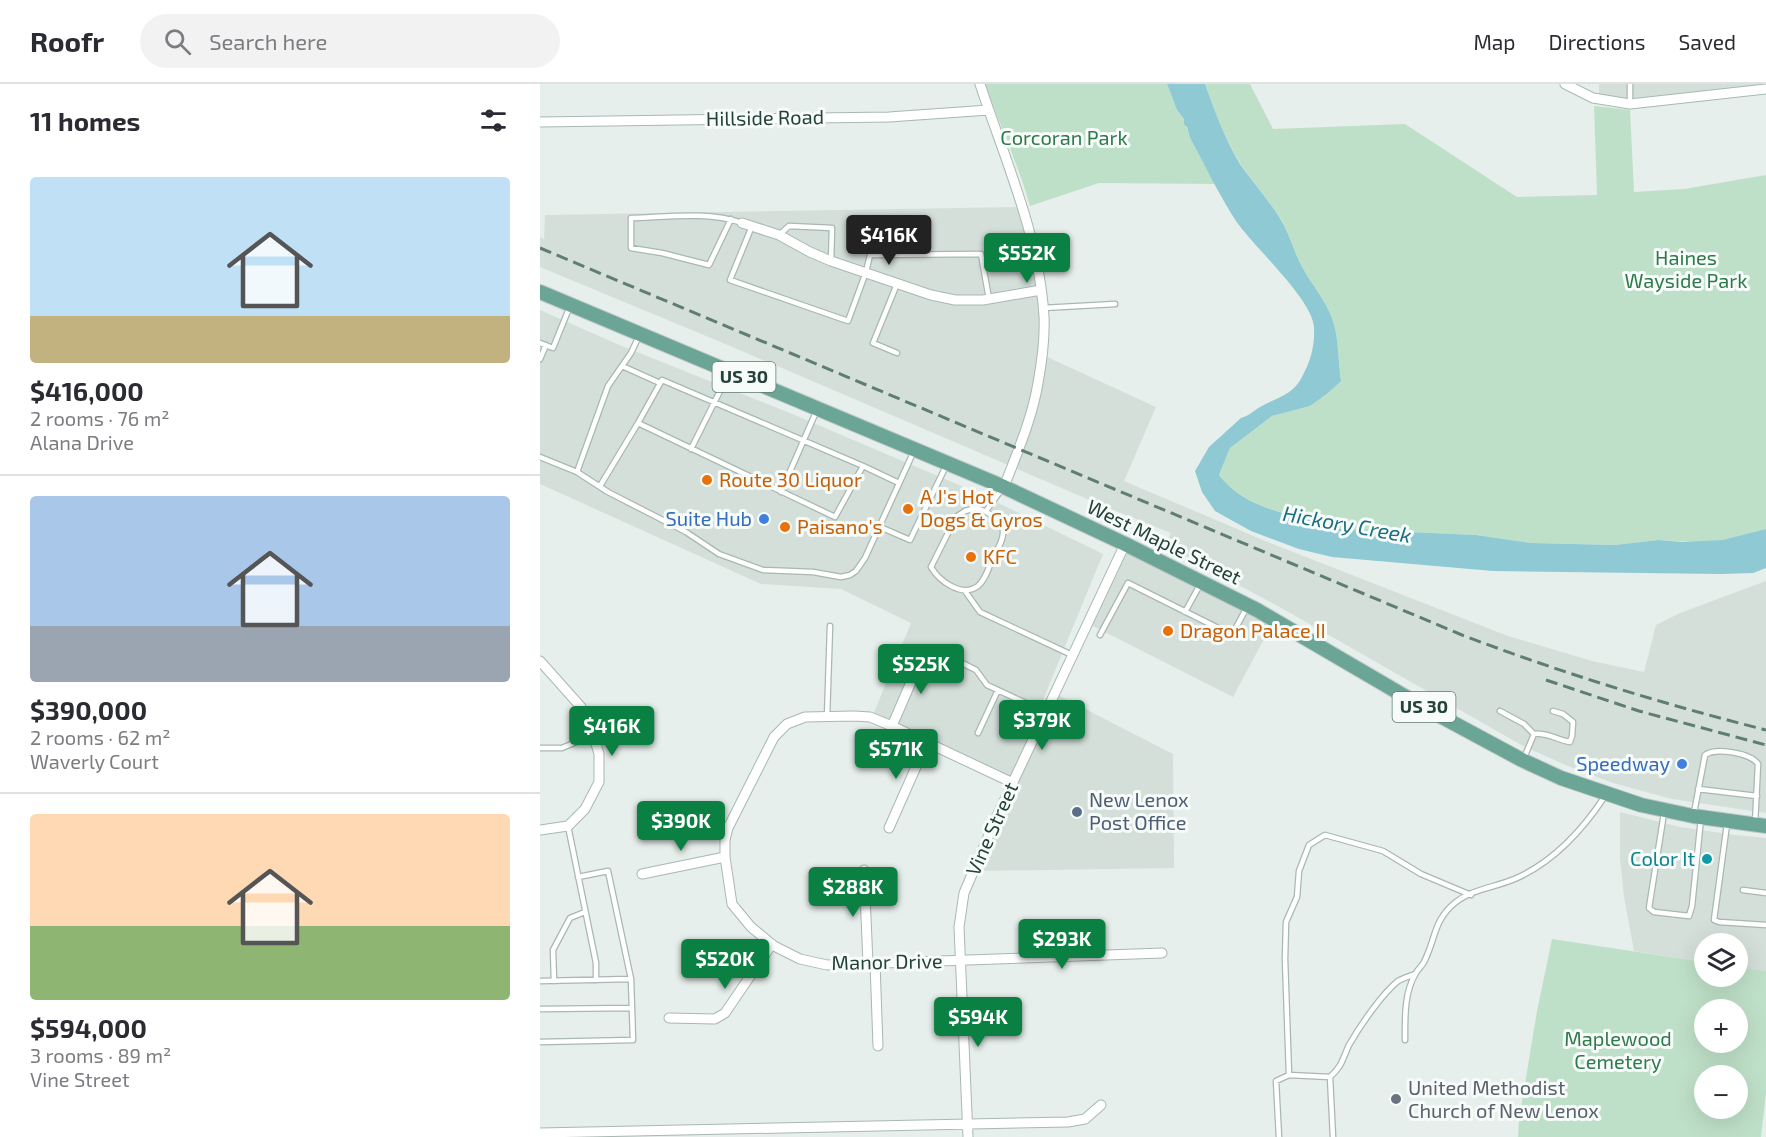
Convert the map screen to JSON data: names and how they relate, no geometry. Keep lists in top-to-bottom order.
{
  "streets": {
    "main road": ["US 30", "West Maple Street"],
    "street": ["Hillside Road", "Vine Street", "Manor Drive"]
  },
  "crossings": [
    ["West Maple Street", "Vine Street"],
    ["Vine Street", "Manor Drive"]
  ],
  "water": ["Hickory Creek"],
  "parks": ["Corcoran Park", "Haines Wayside Park", "Maplewood Cemetery"],
  "places": [
    "Route 30 Liquor",
    "A J's Hot Dogs & Gyros",
    "Suite Hub",
    "Paisano's",
    "KFC",
    "Dragon Palace II",
    "Speedway",
    "New Lenox Post Office",
    "Color It",
    "United Methodist Church of New Lenox"
  ],
  "page": {
    "header": "Roofr",
    "search": "Search here",
    "nav": ["Map", "Directions", "Saved"],
    "heading": "11 homes",
    "list": [
      {
        "name": "$416,000",
        "note": "2 rooms · 76 m² · Alana Drive"
      },
      {
        "name": "$390,000",
        "note": "2 rooms · 62 m² · Waverly Court"
      },
      {
        "name": "$594,000",
        "note": "3 rooms · 89 m² · Vine Street"
      }
    ],
    "price": [
      "$416K",
      "$552K",
      "$525K",
      "$379K",
      "$416K",
      "$571K",
      "$390K",
      "$288K",
      "$293K",
      "$520K",
      "$594K"
    ],
    "map_buttons": ["+", "−"]
  }
}
